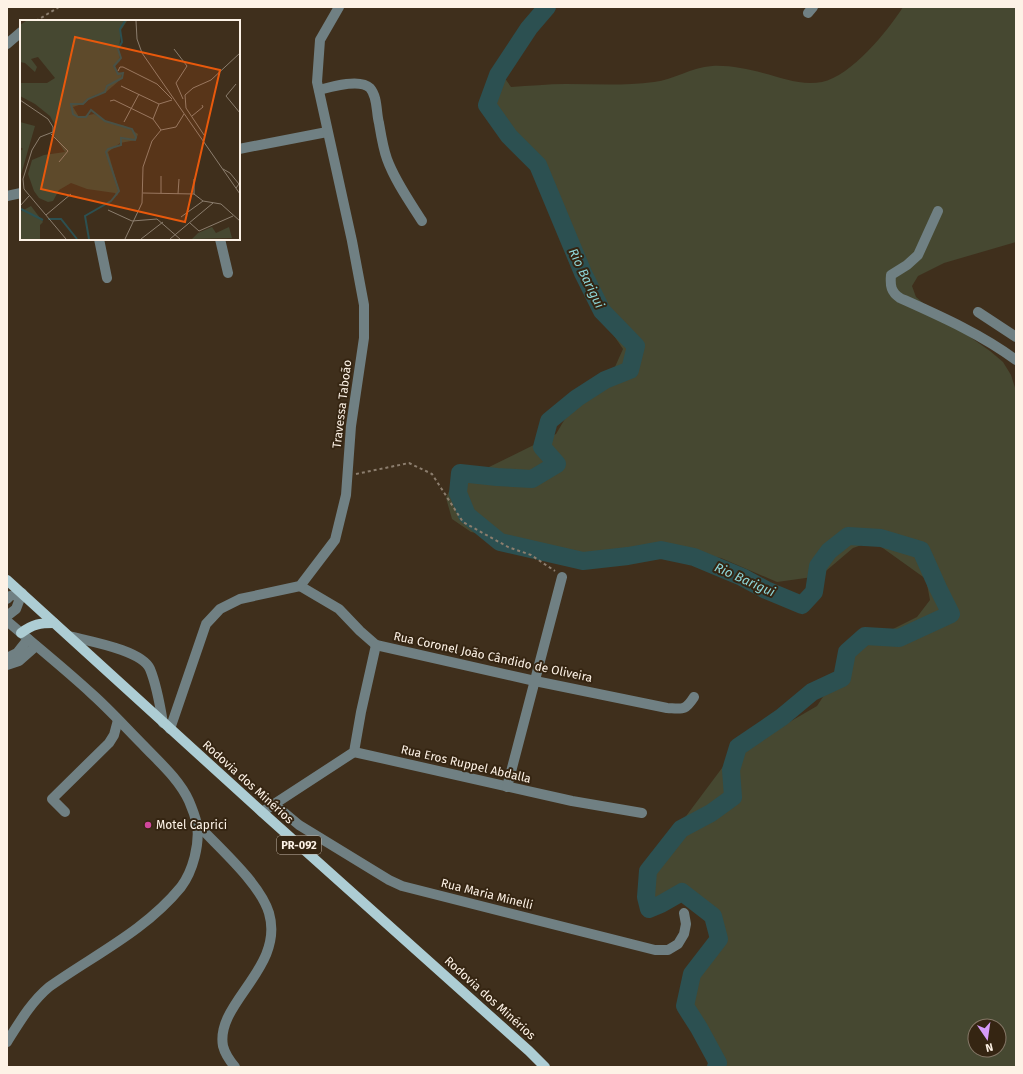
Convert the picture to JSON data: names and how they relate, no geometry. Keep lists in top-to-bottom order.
{
  "streets": {
    "main road": ["Rodovia dos Minérios", "PR-092"],
    "street": [
      "Travessa Taboão",
      "Rua Coronel João Cândido de Oliveira",
      "Rua Eros Ruppel Abdalla",
      "Rua Maria Minelli"
    ]
  },
  "crossings": [
    ["Travessa Taboão", "Rua Coronel João Cândido de Oliveira"]
  ],
  "water": ["Rio Barigui"],
  "places": ["Motel Caprici"],
  "north": "bottom"
}
